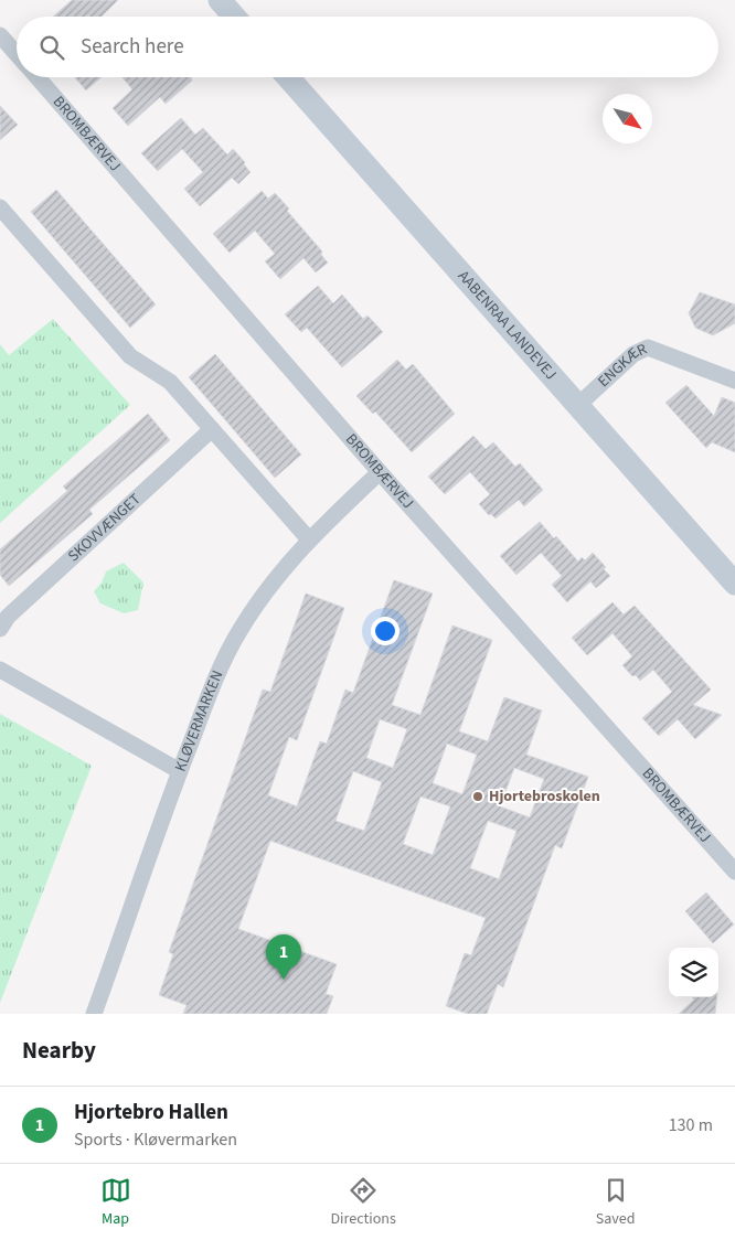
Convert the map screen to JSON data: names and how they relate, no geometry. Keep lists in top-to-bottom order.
{
  "streets": {
    "main road": ["AABENRAA LANDEVEJ"],
    "street": [
      "BROMBÆRVEJ",
      "ENGKÆR",
      "SKOVVÆNGET",
      "KLØVERMARKEN"
    ]
  },
  "crossings": [
    ["BROMBÆRVEJ", "KLØVERMARKEN"],
    ["AABENRAA LANDEVEJ", "ENGKÆR"]
  ],
  "places": ["Hjortebroskolen"],
  "north": "bottom right",
  "page": {
    "search": "Search here",
    "pins": "1",
    "heading": "Nearby",
    "list": [
      {
        "mark": "1",
        "name": "Hjortebro Hallen",
        "note": "Sports · Kløvermarken",
        "value": "130 m"
      }
    ],
    "nav": ["Map", "Directions", "Saved"]
  }
}
